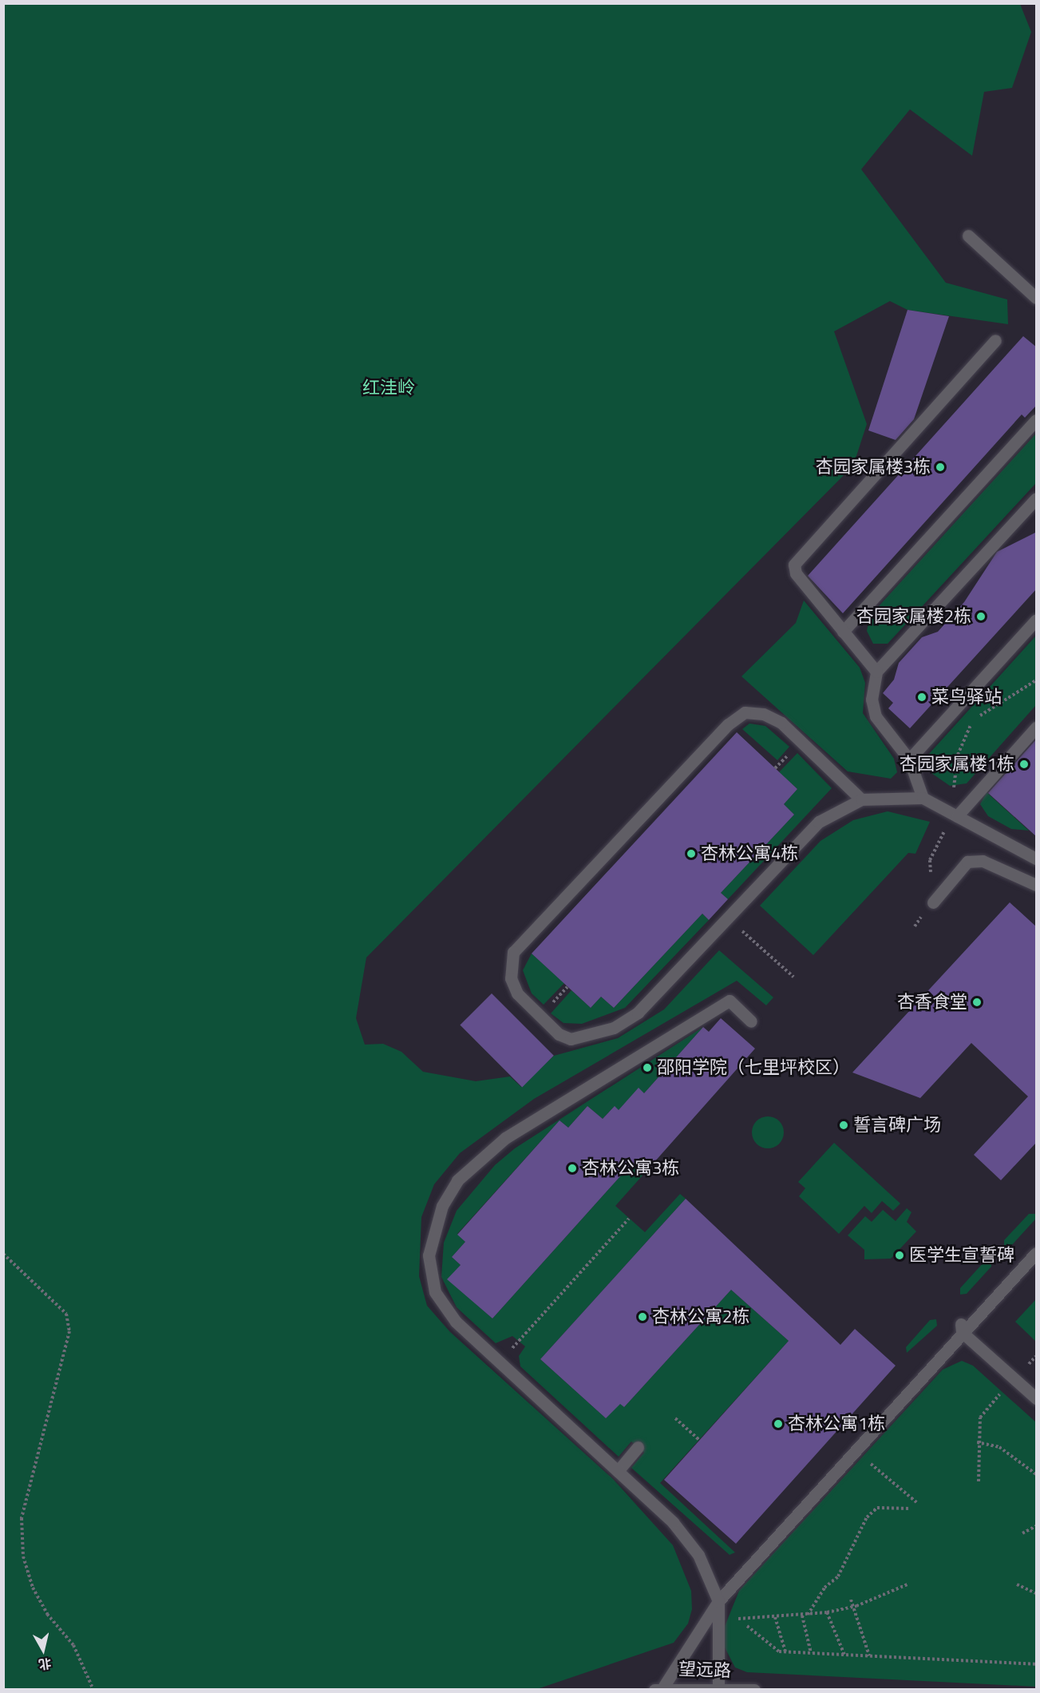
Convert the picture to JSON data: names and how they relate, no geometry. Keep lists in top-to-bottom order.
{
  "streets": {
    "lane": ["望远路"]
  },
  "parks": ["红洼岭"],
  "places": [
    "杏园家属楼3栋",
    "杏园家属楼2栋",
    "菜鸟驿站",
    "杏园家属楼1栋",
    "杏林公寓4栋",
    "杏香食堂",
    "邵阳学院（七里坪校区）",
    "誓言碑广场",
    "杏林公寓3栋",
    "医学生宣誓碑",
    "杏林公寓2栋",
    "杏林公寓1栋"
  ],
  "north": "bottom"
}
